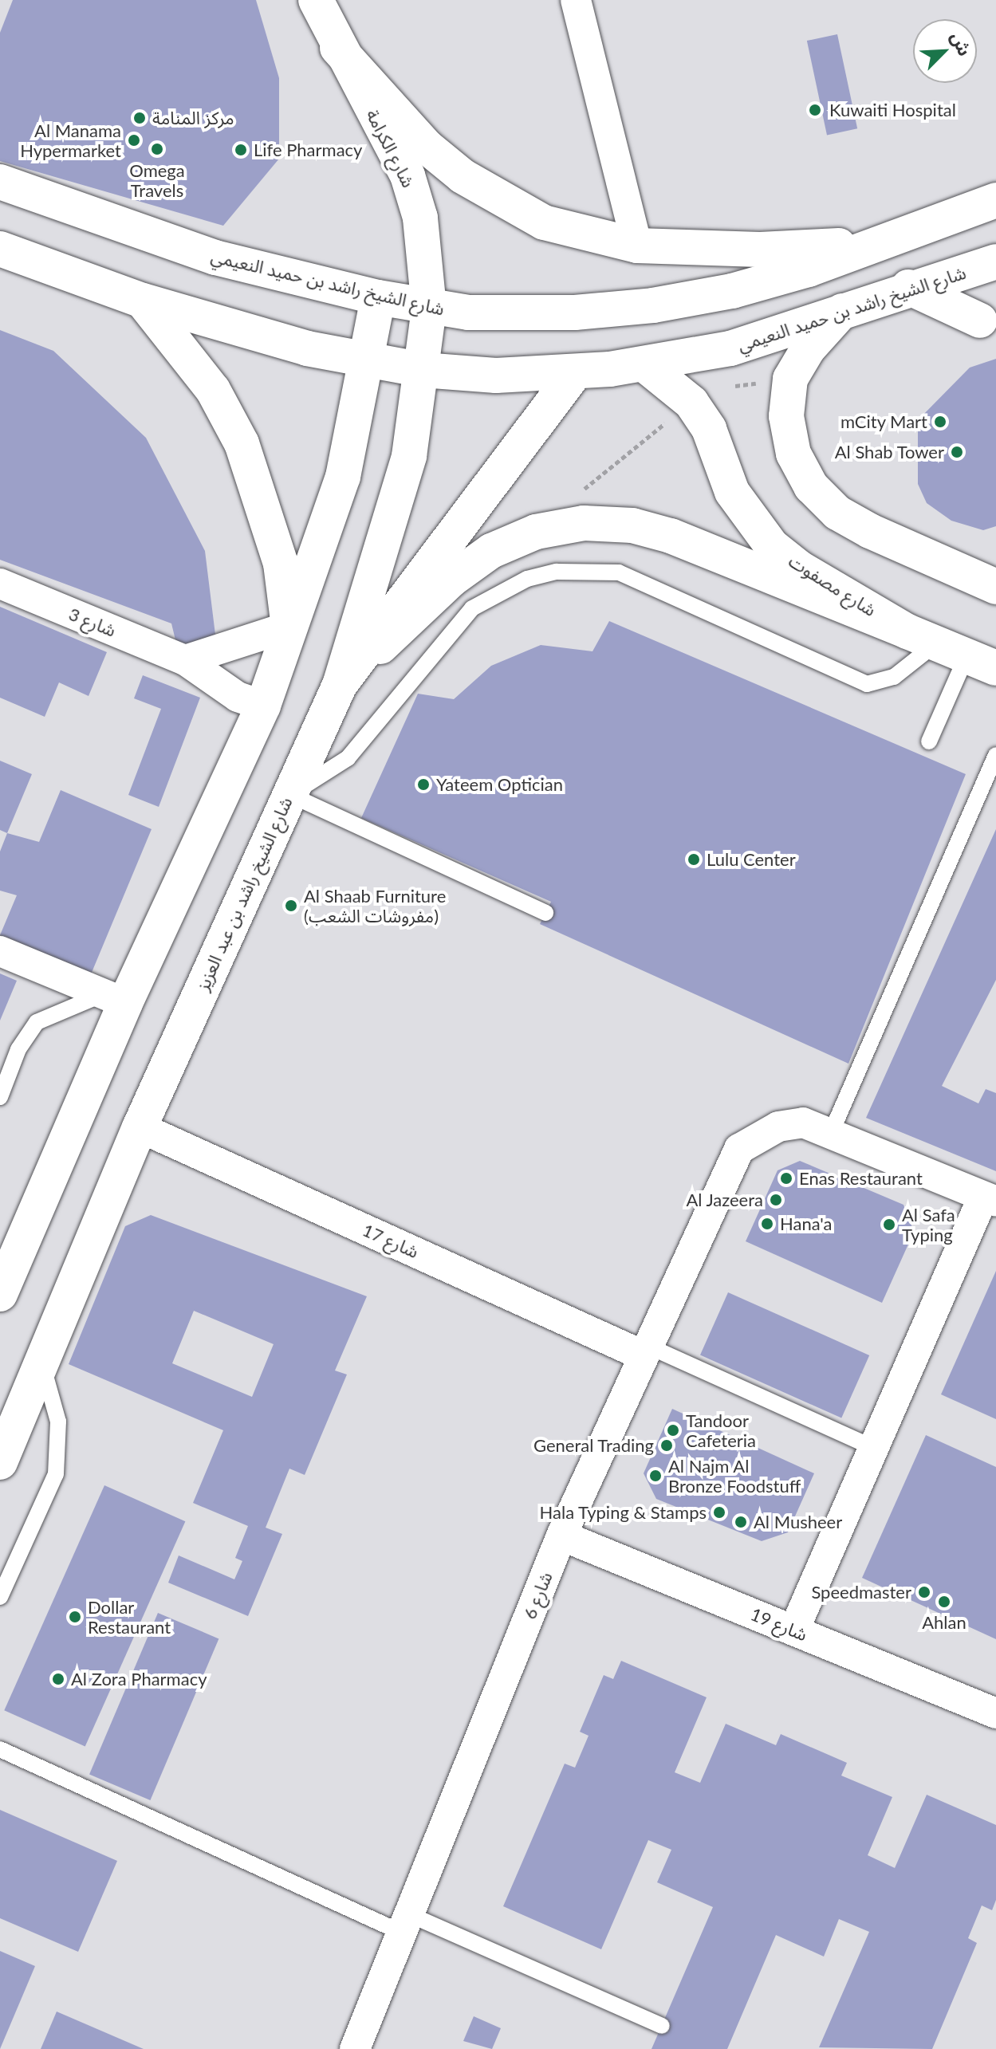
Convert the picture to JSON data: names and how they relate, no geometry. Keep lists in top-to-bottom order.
{
  "streets": {
    "main road": [
      "شارع الكرامة",
      "شارع الشيخ راشد بن حميد النعيمي",
      "شارع مصفوت",
      "شارع الشيخ راشد بن عبد العزيز"
    ],
    "street": [
      "شارع 3",
      "شارع 17",
      "شارع 6",
      "شارع 19"
    ]
  },
  "crossings": [
    ["شارع الكرامة", "شارع الشيخ راشد بن حميد النعيمي"],
    ["شارع الكرامة", "شارع الشيخ راشد بن عبد العزيز"],
    ["شارع الشيخ راشد بن حميد النعيمي", "شارع مصفوت"],
    ["شارع الشيخ راشد بن حميد النعيمي", "شارع الشيخ راشد بن عبد العزيز"],
    ["شارع الشيخ راشد بن عبد العزيز", "شارع 17"],
    ["شارع 17", "شارع 6"],
    ["شارع 6", "شارع 19"]
  ],
  "places": [
    "Kuwaiti Hospital",
    "مركز المنامة",
    "Al Manama Hypermarket",
    "Omega Travels",
    "Life Pharmacy",
    "mCity Mart",
    "Al Shab Tower",
    "Yateem Optician",
    "Lulu Center",
    "Al Shaab Furniture (مفروشات الشعب)",
    "Enas Restaurant",
    "Al Jazeera",
    "Hana'a",
    "Al Safa Typing",
    "Tandoor Cafeteria",
    "General Trading",
    "Al Najm Al Bronze Foodstuff",
    "Hala Typing & Stamps",
    "Al Musheer",
    "Speedmaster",
    "Ahlan",
    "Dollar Restaurant",
    "Al Zora Pharmacy"
  ],
  "north": "top right"
}
